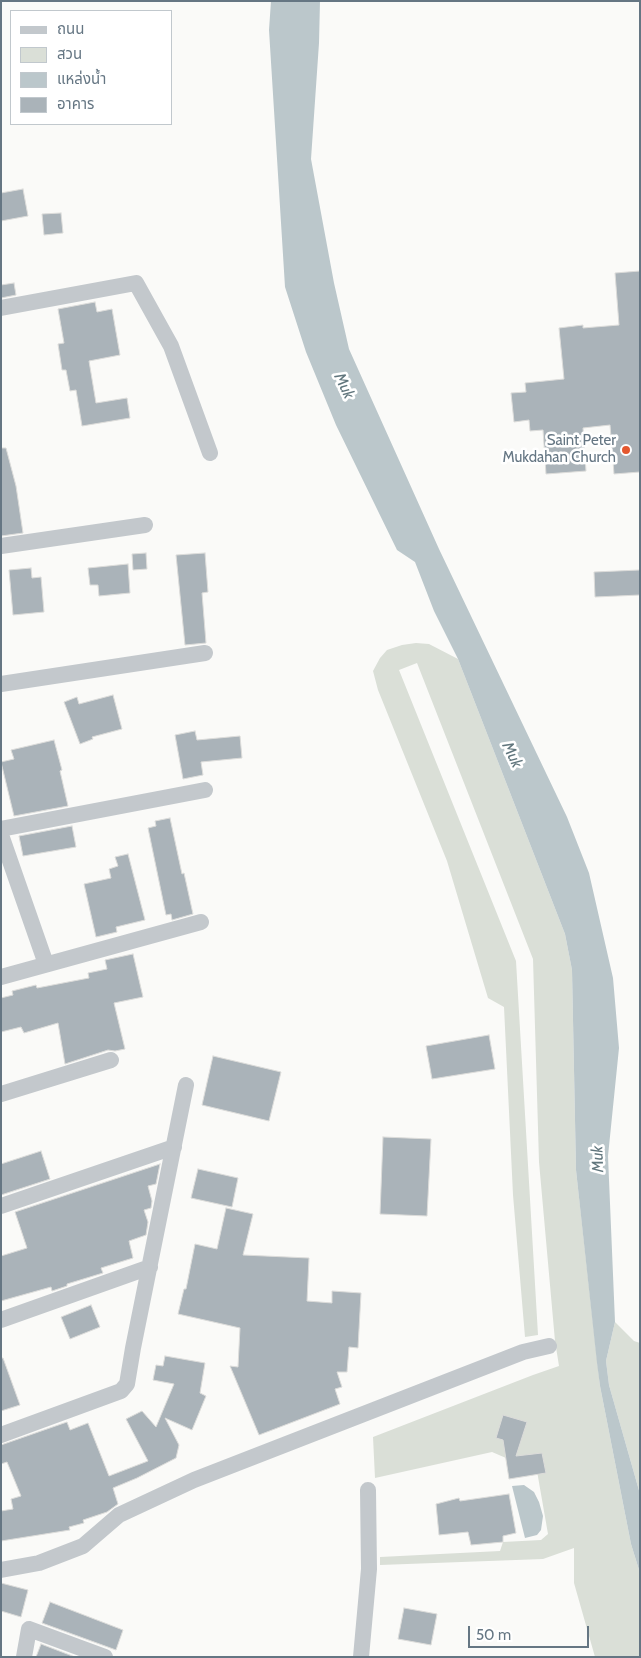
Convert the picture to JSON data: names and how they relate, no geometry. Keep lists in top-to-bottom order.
{
  "water": ["Muk"],
  "places": ["Saint Peter Mukdahan Church"],
  "legend": [
    "ถนน",
    "สวน",
    "แหล่งน้ำ",
    "อาคาร"
  ],
  "scale_bar": "50 m"
}
